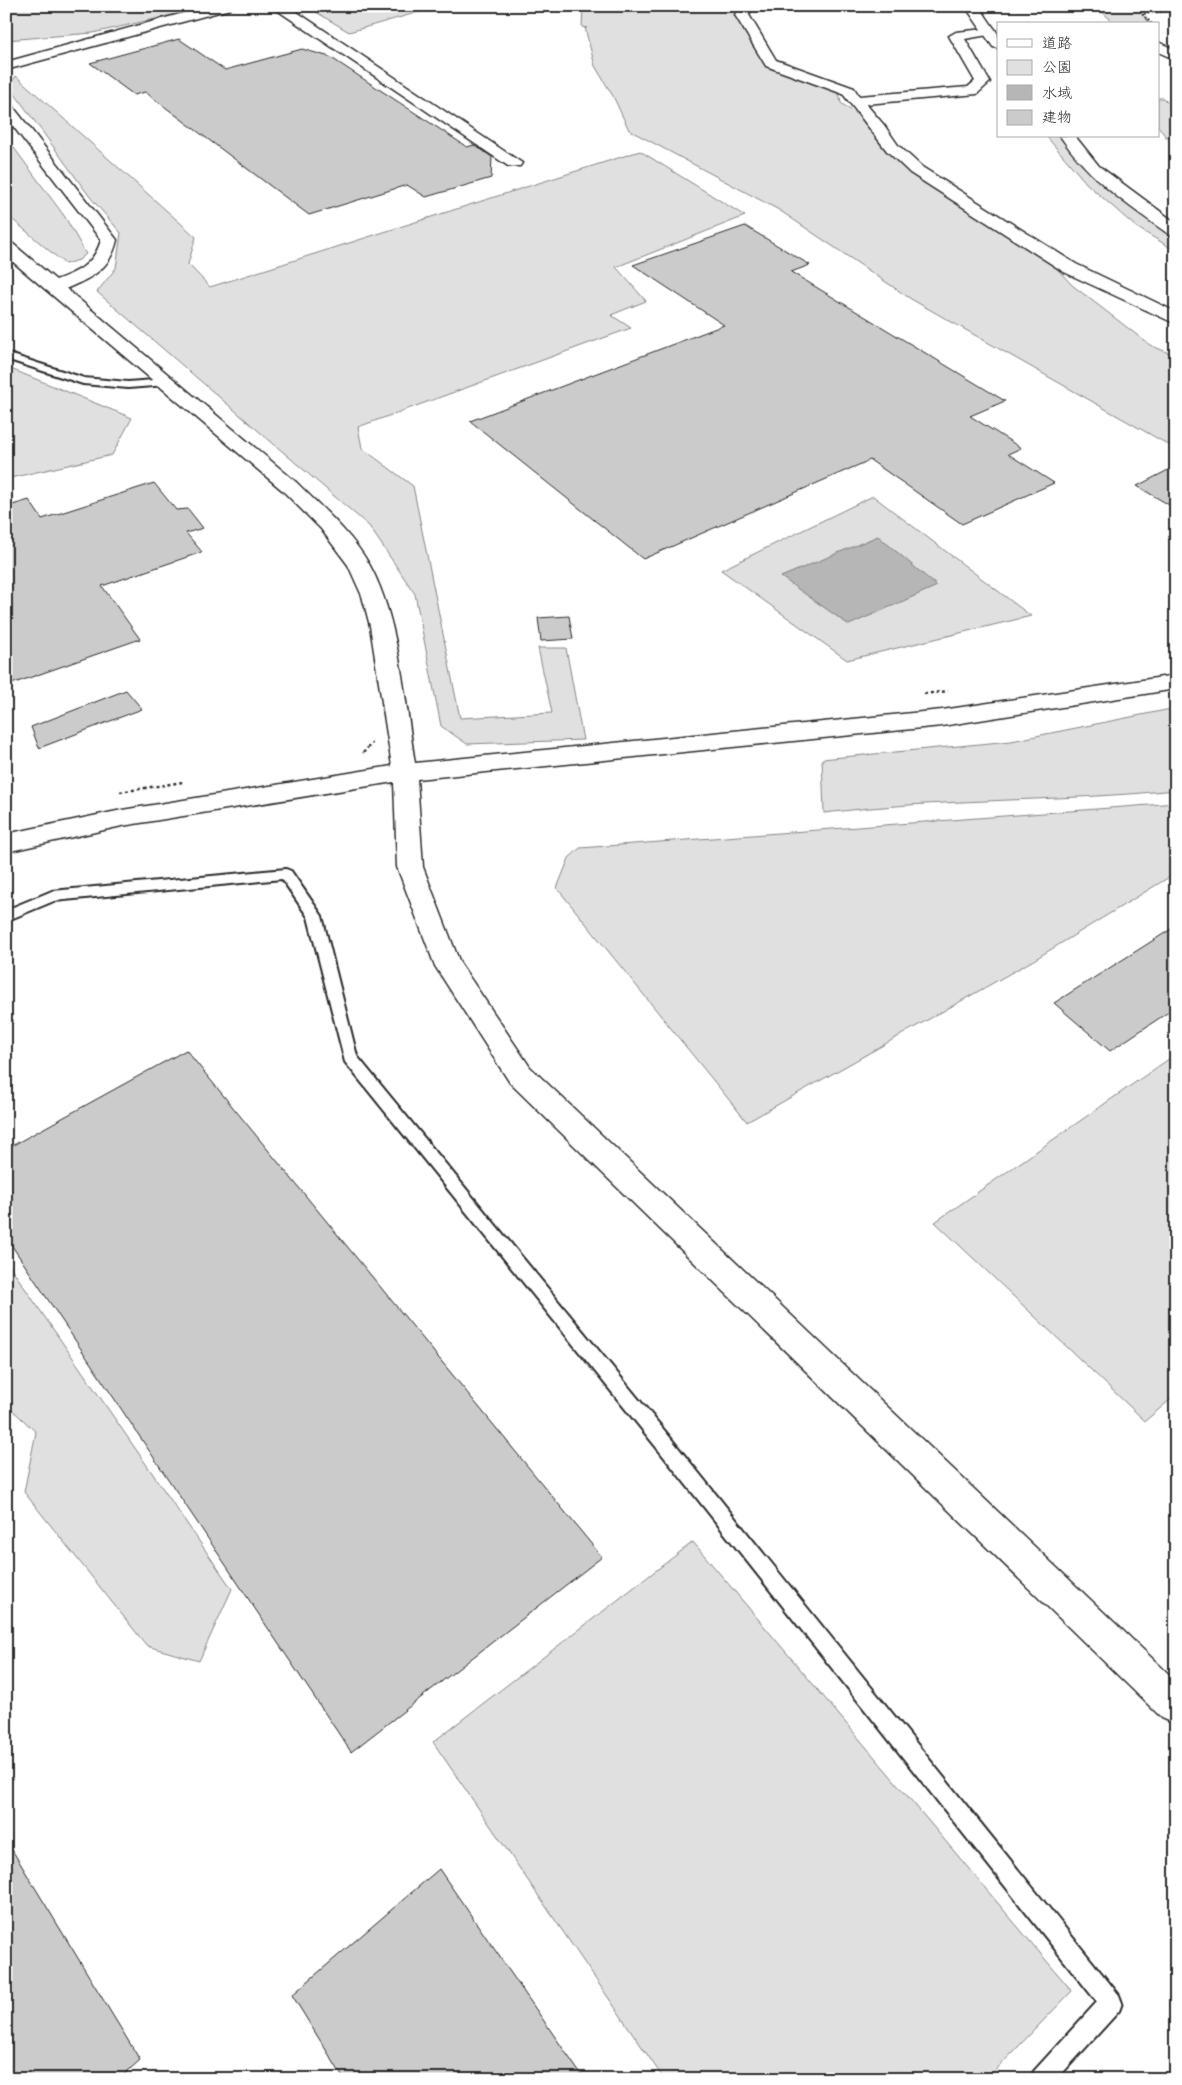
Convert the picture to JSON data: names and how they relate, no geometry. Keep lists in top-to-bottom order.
{
  "legend": [
    "道路",
    "公園",
    "水域",
    "建物"
  ]
}
